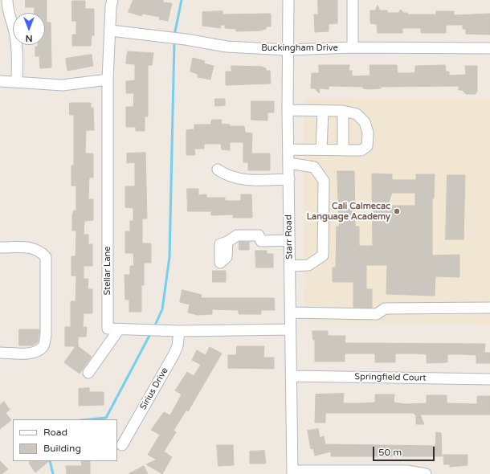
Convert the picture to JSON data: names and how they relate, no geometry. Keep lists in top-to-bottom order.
{
  "streets": {
    "street": [
      "Buckingham Drive",
      "Starr Road",
      "Stellar Lane",
      "Springfield Court",
      "Sirius Drive"
    ]
  },
  "crossings": [
    ["Buckingham Drive", "Starr Road"],
    ["Buckingham Drive", "Stellar Lane"],
    ["Starr Road", "Stellar Lane"],
    ["Starr Road", "Springfield Court"],
    ["Stellar Lane", "Sirius Drive"]
  ],
  "places": ["Cali Calmecac Language Academy"],
  "legend": ["Road", "Building"],
  "scale_bar": "50 m",
  "north": "bottom"
}
